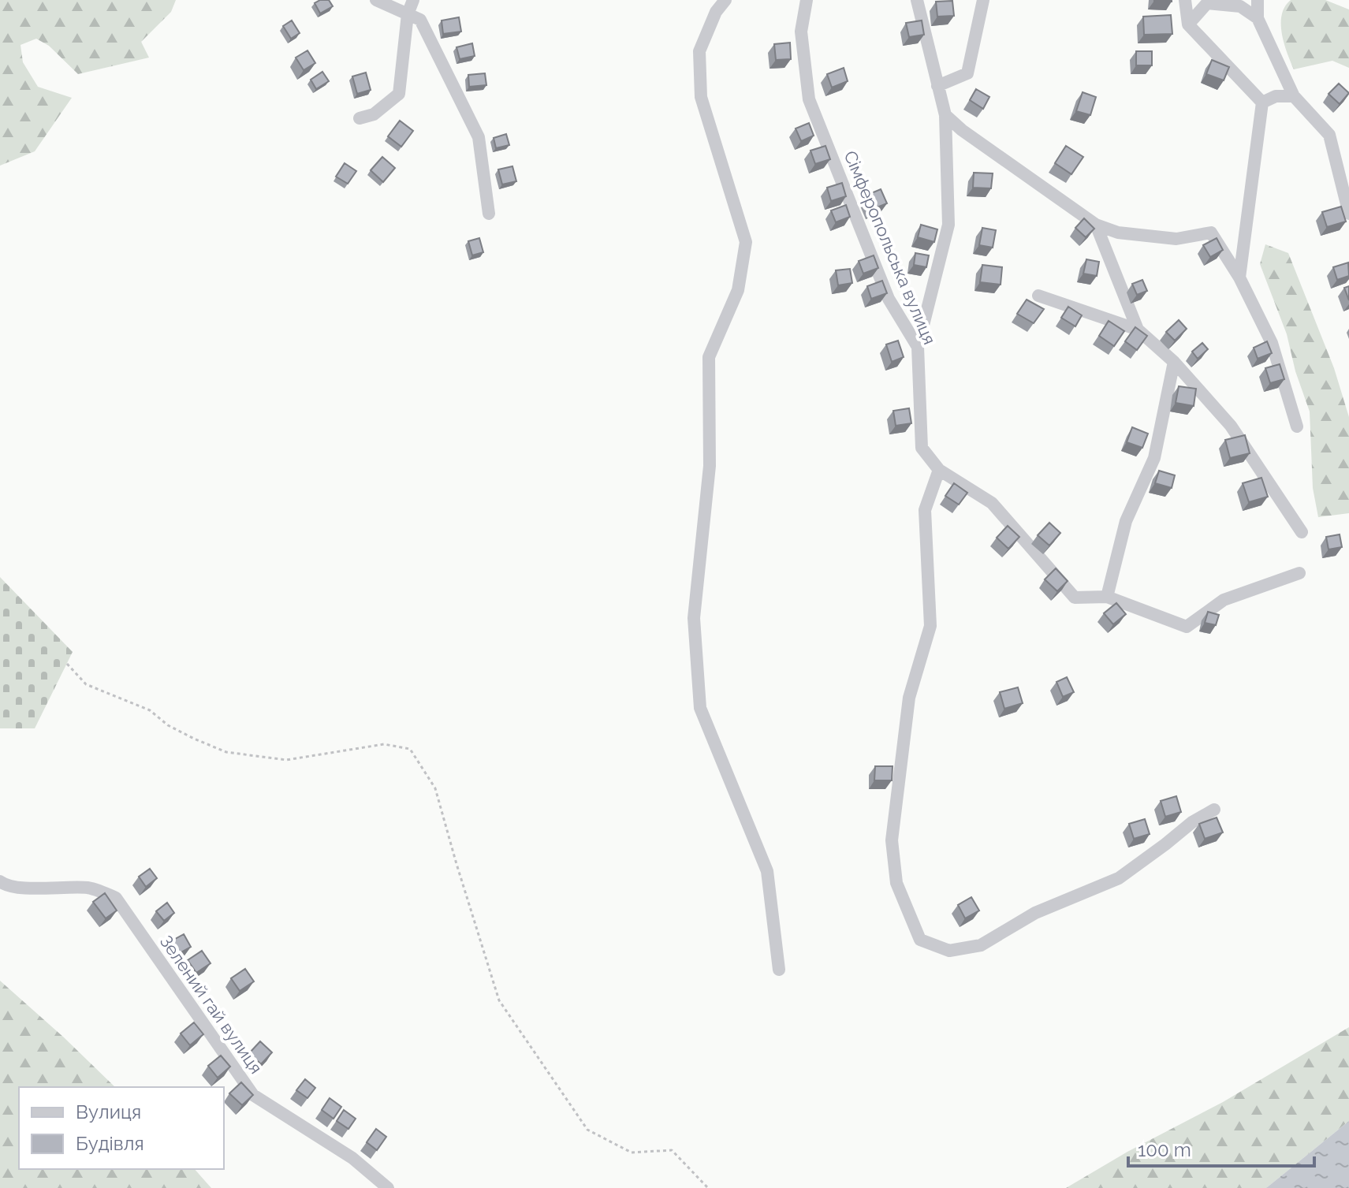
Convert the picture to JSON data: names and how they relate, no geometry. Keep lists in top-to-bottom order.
{
  "streets": {
    "street": ["Сімферопольська вулиця", "Зелений гай вулиця"]
  },
  "legend": ["Вулиця", "Будівля"],
  "scale_bar": "100 m"
}
